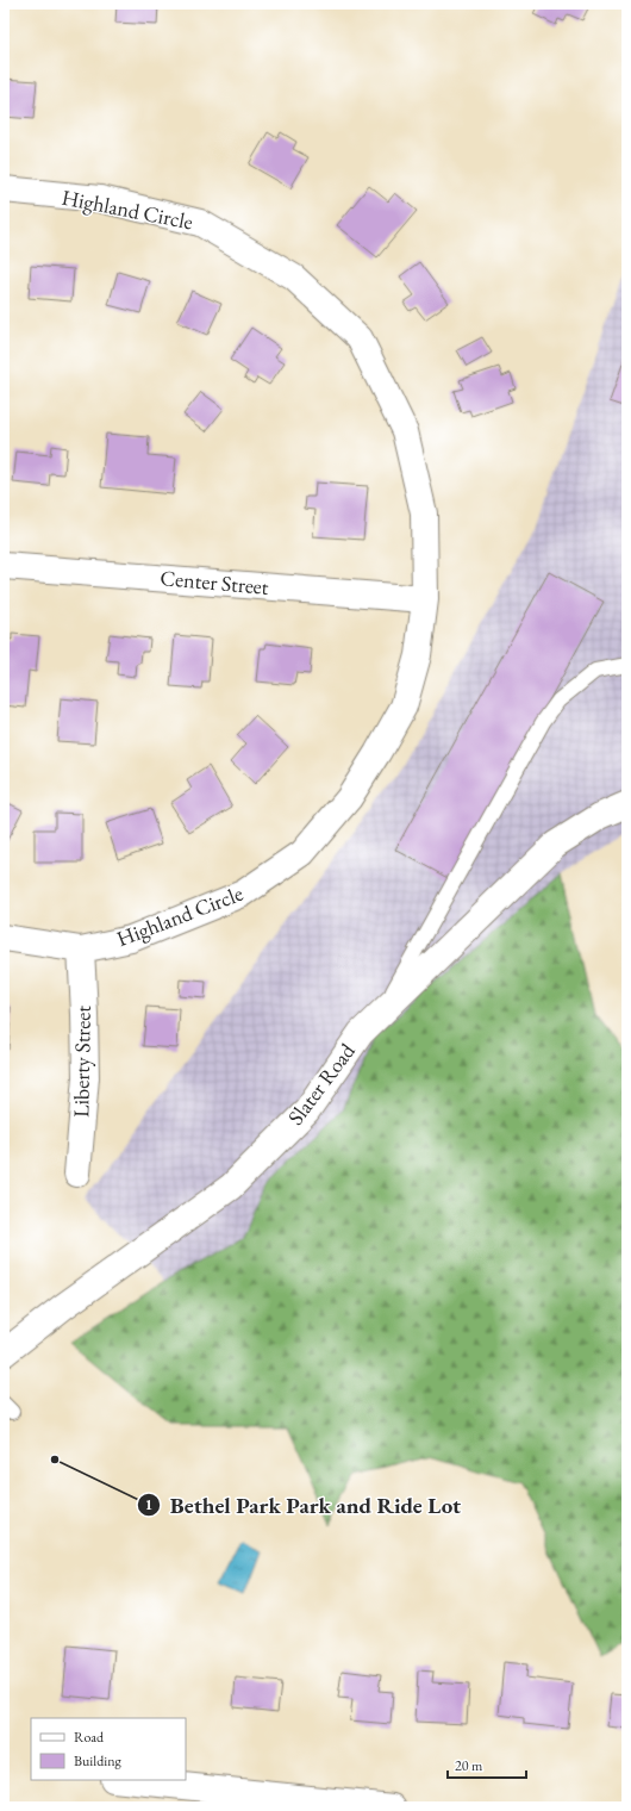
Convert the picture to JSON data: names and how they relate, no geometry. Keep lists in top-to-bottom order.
{
  "streets": {
    "street": [
      "Highland Circle",
      "Center Street",
      "Liberty Street",
      "Slater Road"
    ]
  },
  "crossings": [
    ["Highland Circle", "Center Street"],
    ["Highland Circle", "Liberty Street"]
  ],
  "places": ["Bethel Park Park and Ride Lot"],
  "legend": ["Road", "Building"],
  "scale_bar": "20 m"
}
